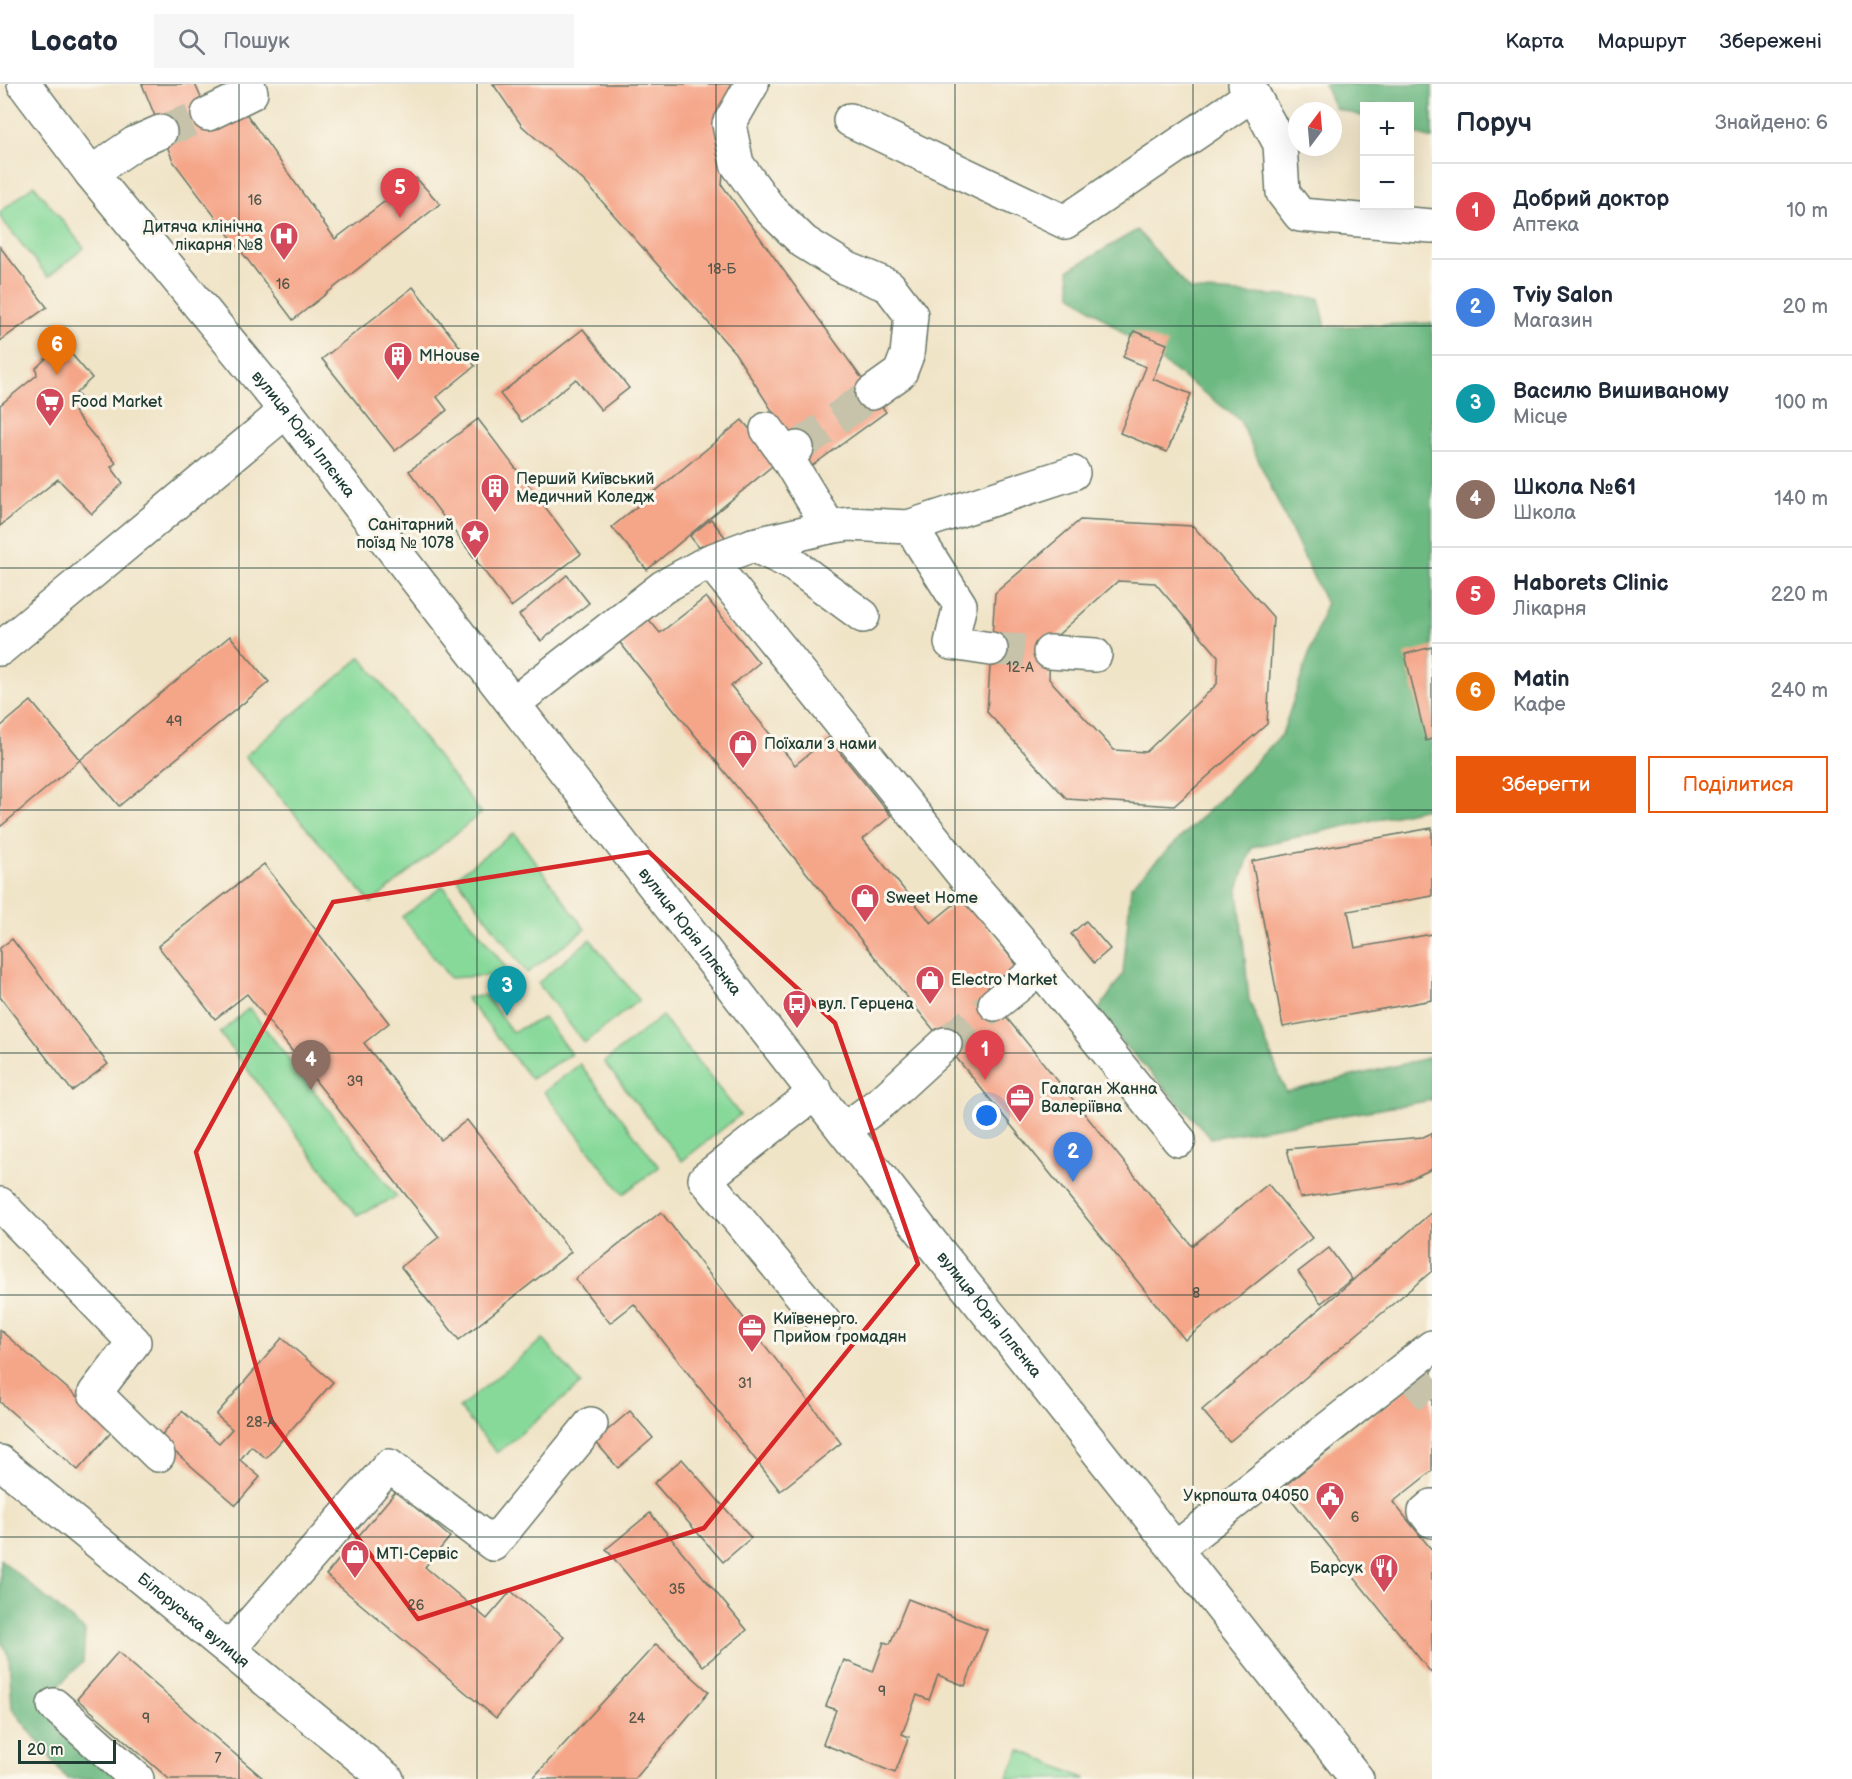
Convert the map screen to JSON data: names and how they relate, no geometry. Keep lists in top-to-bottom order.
{
  "streets": {
    "main road": ["вулиця Юрія Іллєнка", "Білоруська вулиця"]
  },
  "places": {
    "hospital": ["Дитяча клінічна лікарня №8"],
    "building": ["MHouse", "Перший Київський Медичний Коледж"],
    "supermarket": ["Food Market"],
    "place": ["Санітарний поїзд № 1078"],
    "shop": [
      "Поїхали з нами",
      "Sweet Home",
      "Electro Market",
      "МТІ-Сервіс"
    ],
    "bus stop": ["вул. Герцена"],
    "office": ["Галаган Жанна Валеріївна", "Київенерго. Прийом громадян"],
    "public building": ["Укрпошта 04050"],
    "restaurant": ["Барсук"]
  },
  "house_numbers": [
    "16",
    "18-Б",
    "16",
    "12-А",
    "49",
    "39",
    "8",
    "31",
    "28-А",
    "6",
    "35",
    "26",
    "9",
    "9",
    "24",
    "7"
  ],
  "scale_bar": "20 m",
  "north": "top",
  "page": {
    "header": "Locato",
    "search": "Пошук",
    "nav": ["Карта", "Маршрут", "Збережені"],
    "heading": ["Поруч", "Знайдено: 6"],
    "map_buttons": ["+", "−"],
    "list": [
      {
        "mark": "1",
        "name": "Добрий доктор",
        "note": "Аптека",
        "value": "10 m"
      },
      {
        "mark": "2",
        "name": "Tviy Salon",
        "note": "Магазин",
        "value": "20 m"
      },
      {
        "mark": "3",
        "name": "Василю Вишиваному",
        "note": "Місце",
        "value": "100 m"
      },
      {
        "mark": "4",
        "name": "Школа №61",
        "note": "Школа",
        "value": "140 m"
      },
      {
        "mark": "5",
        "name": "Haborets Clinic",
        "note": "Лікарня",
        "value": "220 m"
      },
      {
        "mark": "6",
        "name": "Matin",
        "note": "Кафе",
        "value": "240 m"
      }
    ],
    "pins": [
      "5",
      "6",
      "3",
      "1",
      "4",
      "2"
    ],
    "buttons": ["Зберегти", "Поділитися"],
    "scale": "20 m"
  }
}
